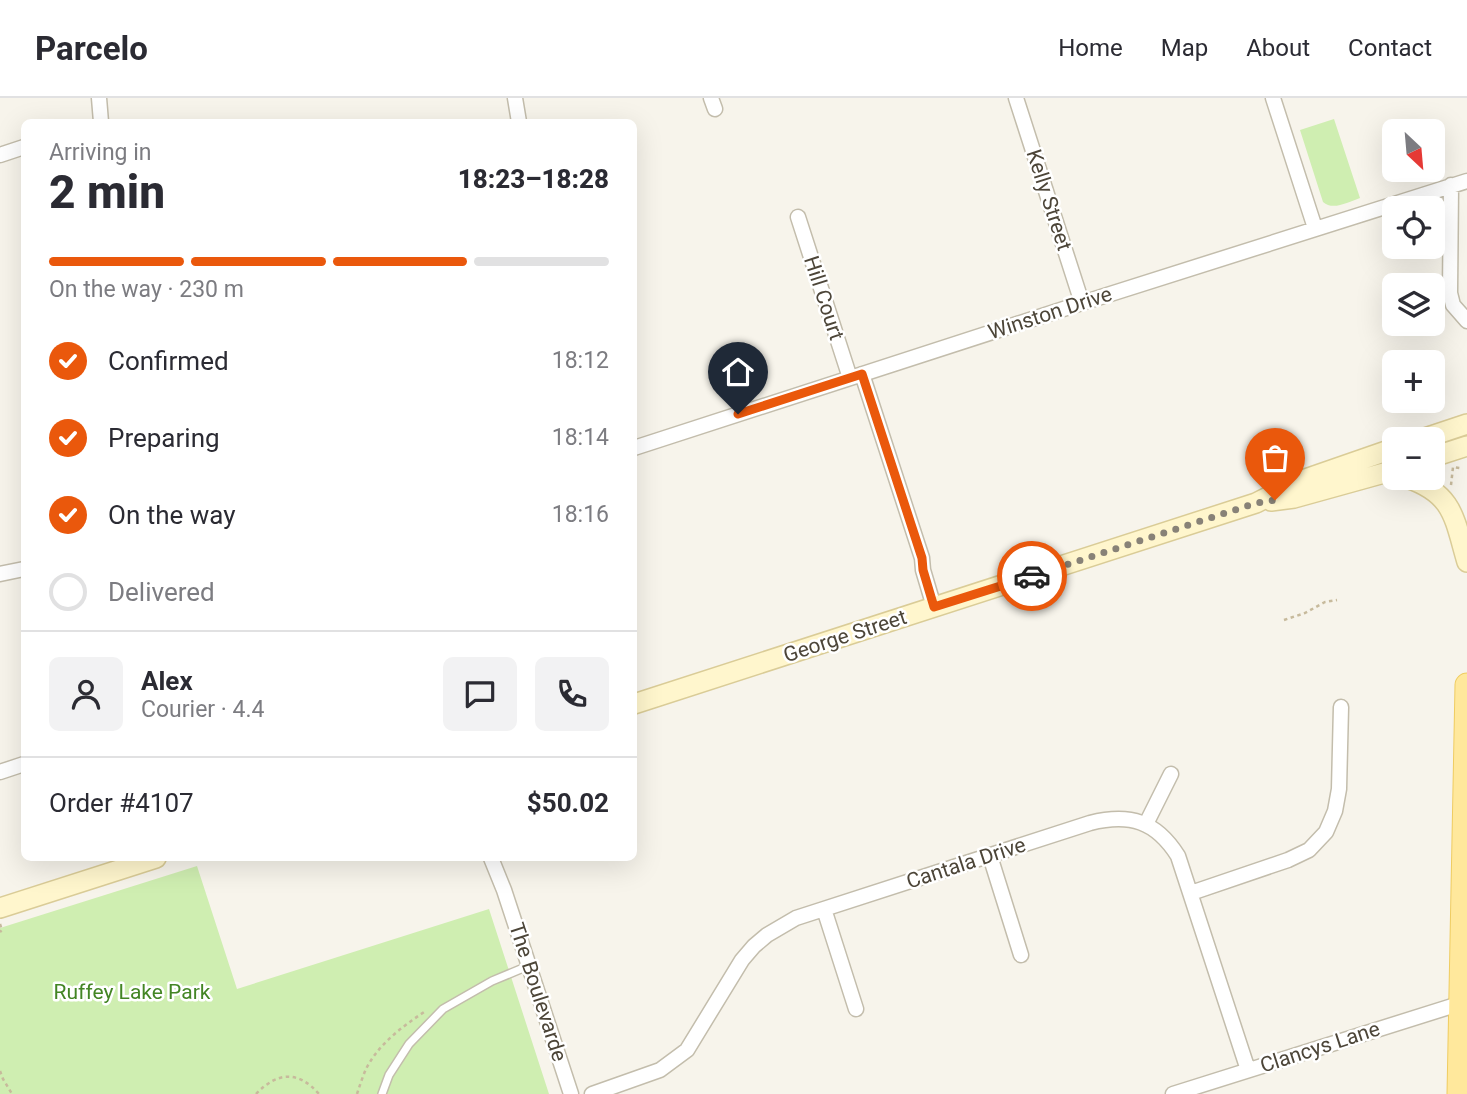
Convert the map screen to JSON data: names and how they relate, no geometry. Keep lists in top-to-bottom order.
{
  "streets": {
    "main road": ["George Street"],
    "street": [
      "Kelly Street",
      "Hill Court",
      "Winston Drive",
      "Cantala Drive",
      "The Boulevarde",
      "Clancys Lane"
    ]
  },
  "crossings": [
    ["Kelly Street", "Winston Drive"],
    ["Hill Court", "Winston Drive"],
    ["Hill Court", "George Street"]
  ],
  "parks": ["Ruffey Lake Park"],
  "north": "bottom right",
  "page": {
    "header": "Parcelo",
    "nav": [
      "Home",
      "Map",
      "About",
      "Contact"
    ],
    "map_buttons": ["+", "−"],
    "heading": ["2 min", "Arriving in", "18:23–18:28"],
    "panel": [
      "Alex",
      "Courier · 4.4",
      "Order #4107",
      "$50.02"
    ],
    "bar": "On the way · 230 m",
    "list": [
      ["Confirmed", "18:12"],
      ["Preparing", "18:14"],
      ["On the way", "18:16"],
      "Delivered"
    ]
  }
}
